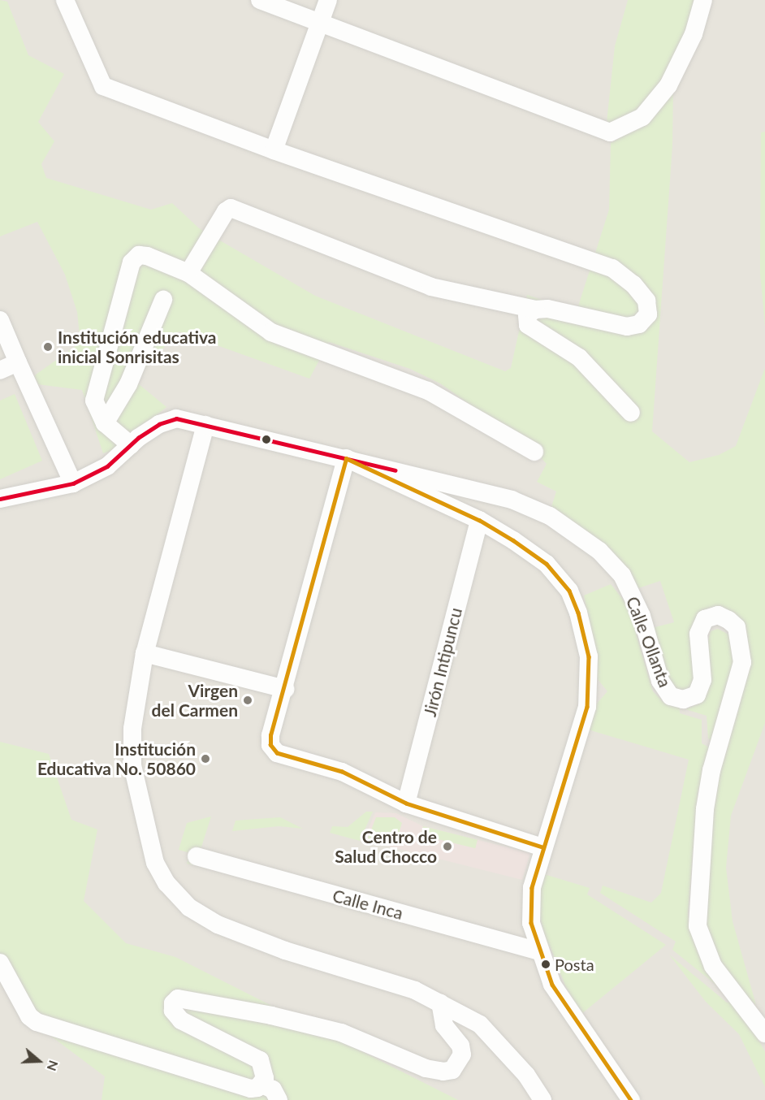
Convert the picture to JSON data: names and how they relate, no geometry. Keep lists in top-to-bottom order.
{
  "streets": {
    "street": ["Calle Ollanta", "Jirón Intipuncu", "Calle Inca"]
  },
  "places": [
    "Institución educativa inicial Sonrisitas",
    "Virgen del Carmen",
    "Institución Educativa No. 50860",
    "Centro de Salud Chocco",
    "Posta"
  ],
  "north": "right"
}
